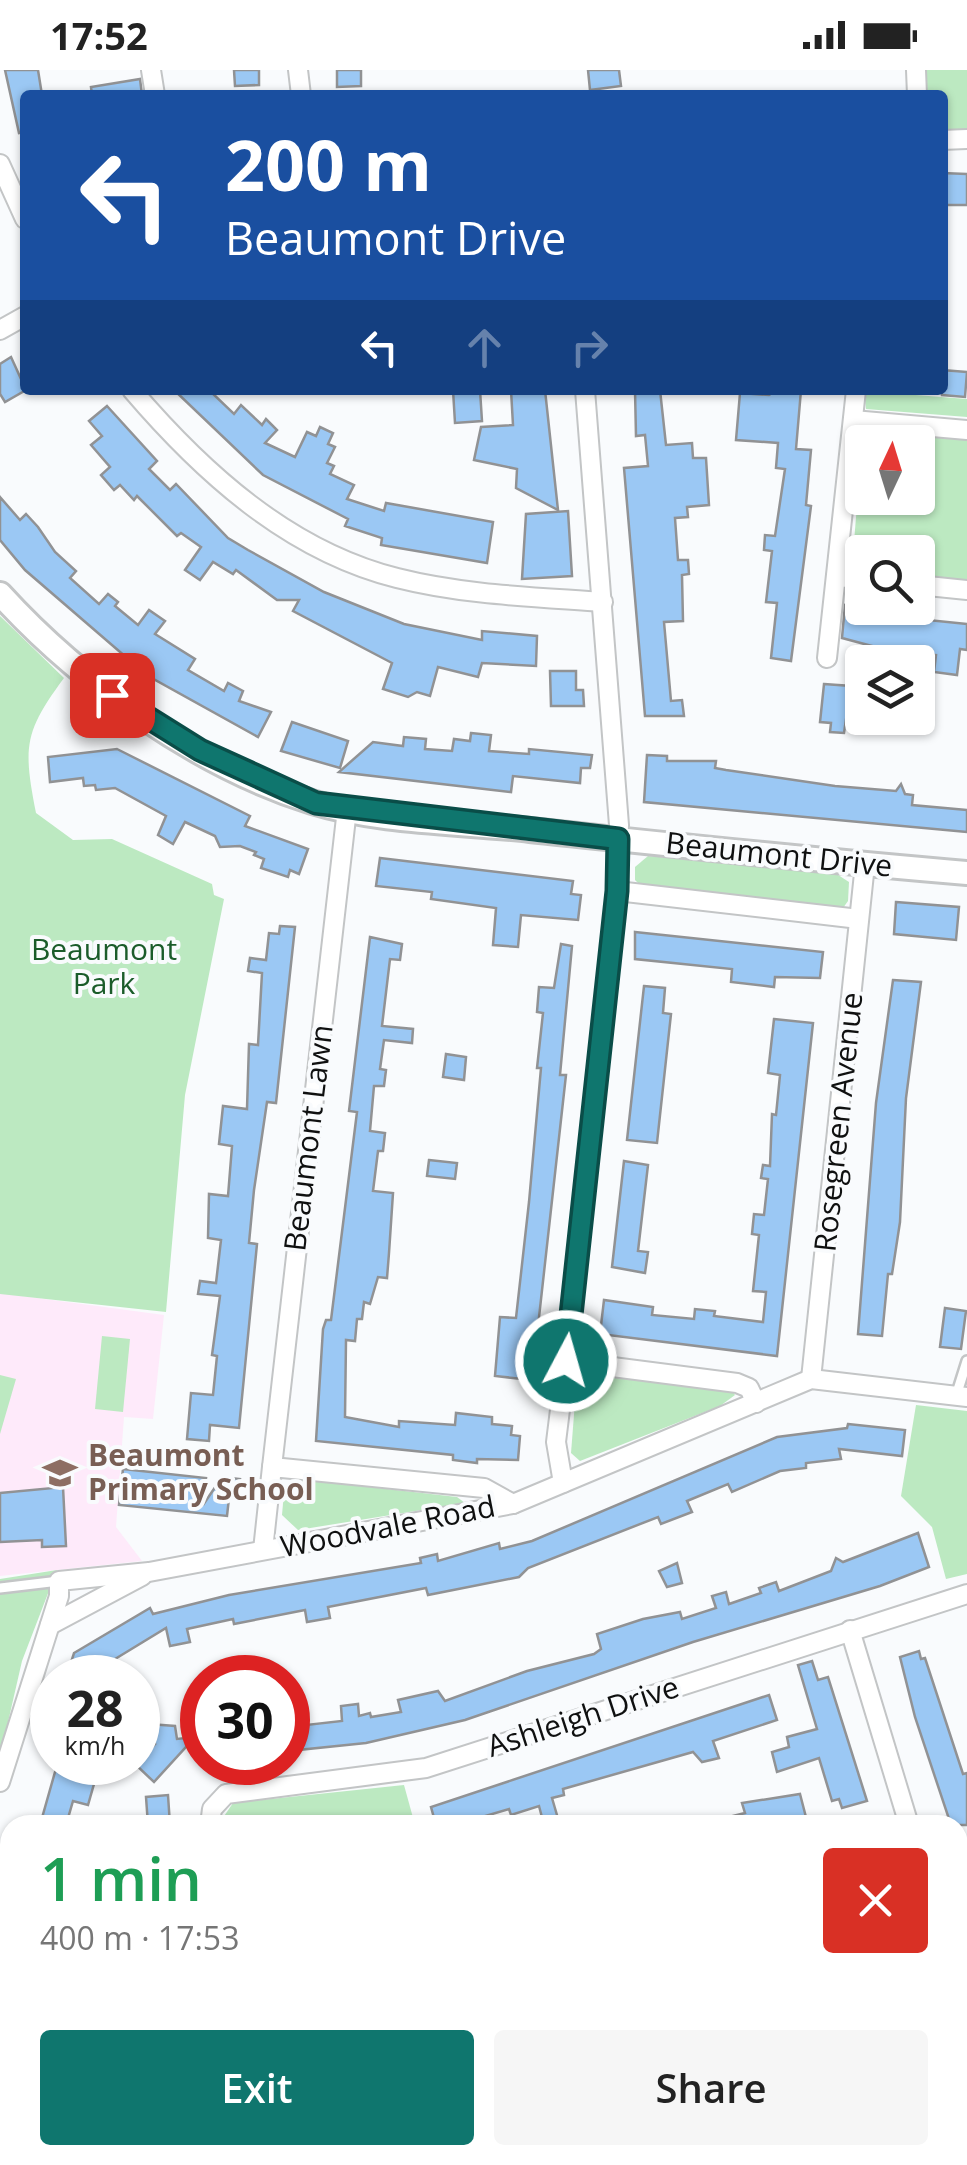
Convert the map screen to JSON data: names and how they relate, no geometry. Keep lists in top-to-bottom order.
{
  "streets": {
    "street": [
      "Beaumont Drive",
      "Rosegreen Avenue",
      "Beaumont Lawn",
      "Woodvale Road",
      "Ashleigh Drive"
    ]
  },
  "crossings": [
    ["Beaumont Drive", "Rosegreen Avenue"],
    ["Beaumont Drive", "Beaumont Lawn"],
    ["Rosegreen Avenue", "Woodvale Road"],
    ["Beaumont Lawn", "Woodvale Road"]
  ],
  "parks": ["Beaumont Park"],
  "places": {
    "school or university": ["Beaumont Primary School"]
  },
  "north": "top",
  "page": {
    "status": "17:52",
    "turn": ["200 m", "Beaumont Drive"],
    "speed": "28 km/h",
    "limit": "30",
    "heading": ["1 min", "400 m · 17:53"],
    "buttons": ["Exit", "Share"]
  }
}
